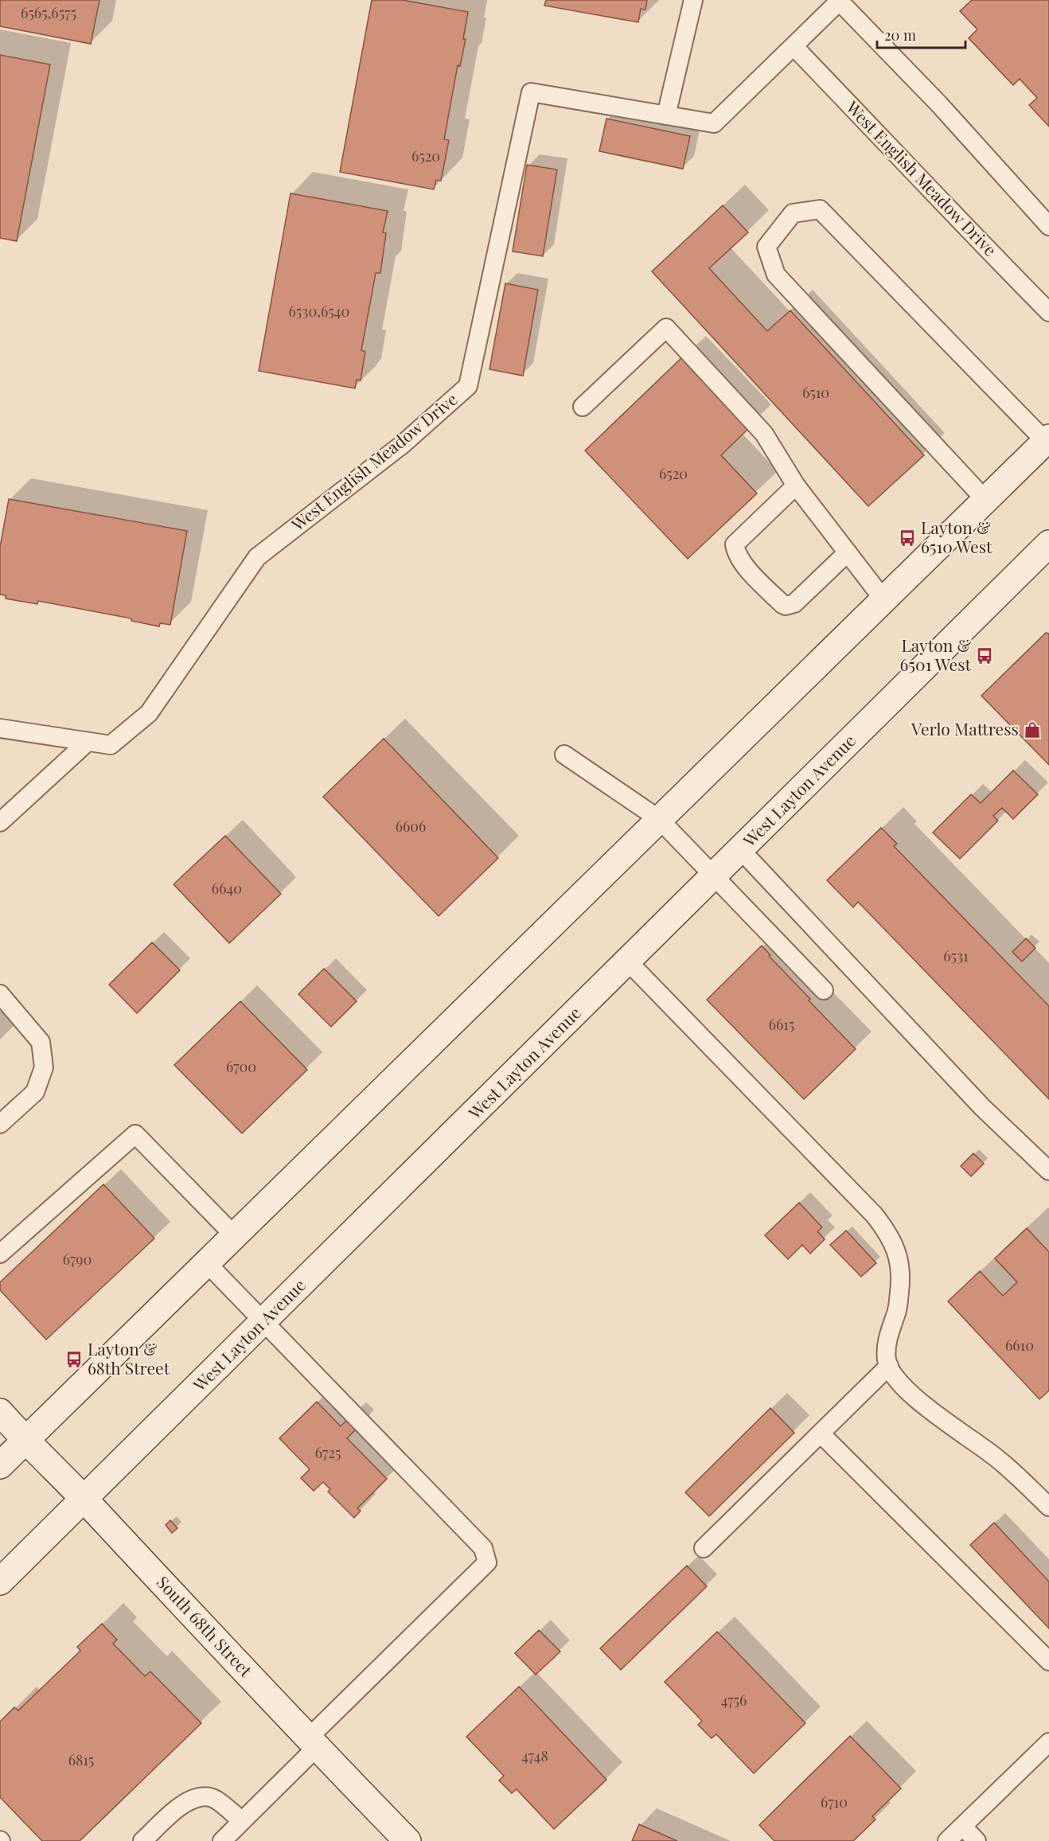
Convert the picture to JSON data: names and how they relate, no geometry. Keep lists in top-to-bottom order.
{
  "streets": {
    "main road": ["West Layton Avenue", "South 68th Street"],
    "lane": ["West English Meadow Drive"]
  },
  "crossings": [
    ["West Layton Avenue", "South 68th Street"]
  ],
  "places": {
    "bus stop": ["Layton & 6510 West", "Layton & 6501 West", "Layton & 68th Street"],
    "shop": ["Verlo Mattress"]
  },
  "house_numbers": [
    "6565,6575",
    "6520",
    "6530,6540",
    "6510",
    "6520",
    "6606",
    "6640",
    "6531",
    "6615",
    "6700",
    "6790",
    "6610",
    "6725",
    "4756",
    "4748",
    "6815",
    "6710"
  ],
  "scale_bar": "20 m"
}
